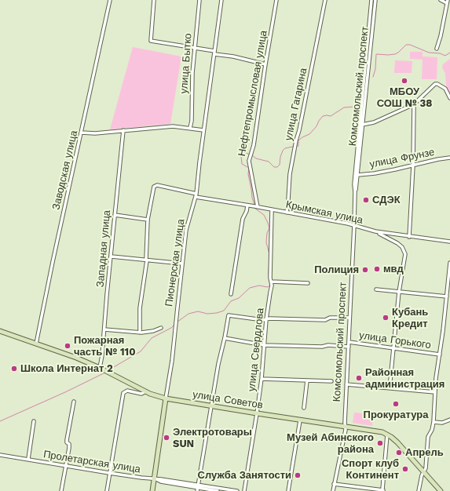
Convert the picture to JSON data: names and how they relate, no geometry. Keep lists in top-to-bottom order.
{
  "streets": {
    "main road": ["Пионерская улица", "улица Советов"],
    "street": [
      "улица Бытко",
      "Комсомольский проспект",
      "Нефтепромысловая улица",
      "улица Гагарина",
      "улица Фрунзе",
      "Заводская улица",
      "Крымская улица",
      "Западная улица",
      "улица Горького",
      "улица Свердлова",
      "Пролетарская улица"
    ]
  },
  "crossings": [
    ["Комсомольский проспект", "улица Фрунзе"],
    ["Комсомольский проспект", "Крымская улица"],
    ["Комсомольский проспект", "улица Горького"],
    ["Комсомольский проспект", "улица Советов"],
    ["Нефтепромысловая улица", "Крымская улица"],
    ["улица Гагарина", "Крымская улица"],
    ["Заводская улица", "улица Советов"],
    ["Крымская улица", "Пионерская улица"],
    ["Крымская улица", "улица Свердлова"],
    ["Западная улица", "улица Советов"],
    ["Пионерская улица", "улица Советов"],
    ["Пионерская улица", "Пролетарская улица"],
    ["улица Горького", "улица Свердлова"],
    ["улица Свердлова", "улица Советов"]
  ],
  "places": [
    "МБОУ СОШ № 38",
    "СДЭК",
    "мвд",
    "Полиция",
    "Кубань Кредит",
    "Пожарная часть № 110",
    "Школа Интернат 2",
    "Районная администрация",
    "Прокуратура",
    "Электротовары SUN",
    "Музей Абинского района",
    "Апрель",
    "Спорт клуб Континент",
    "Служба Занятости"
  ]
}
